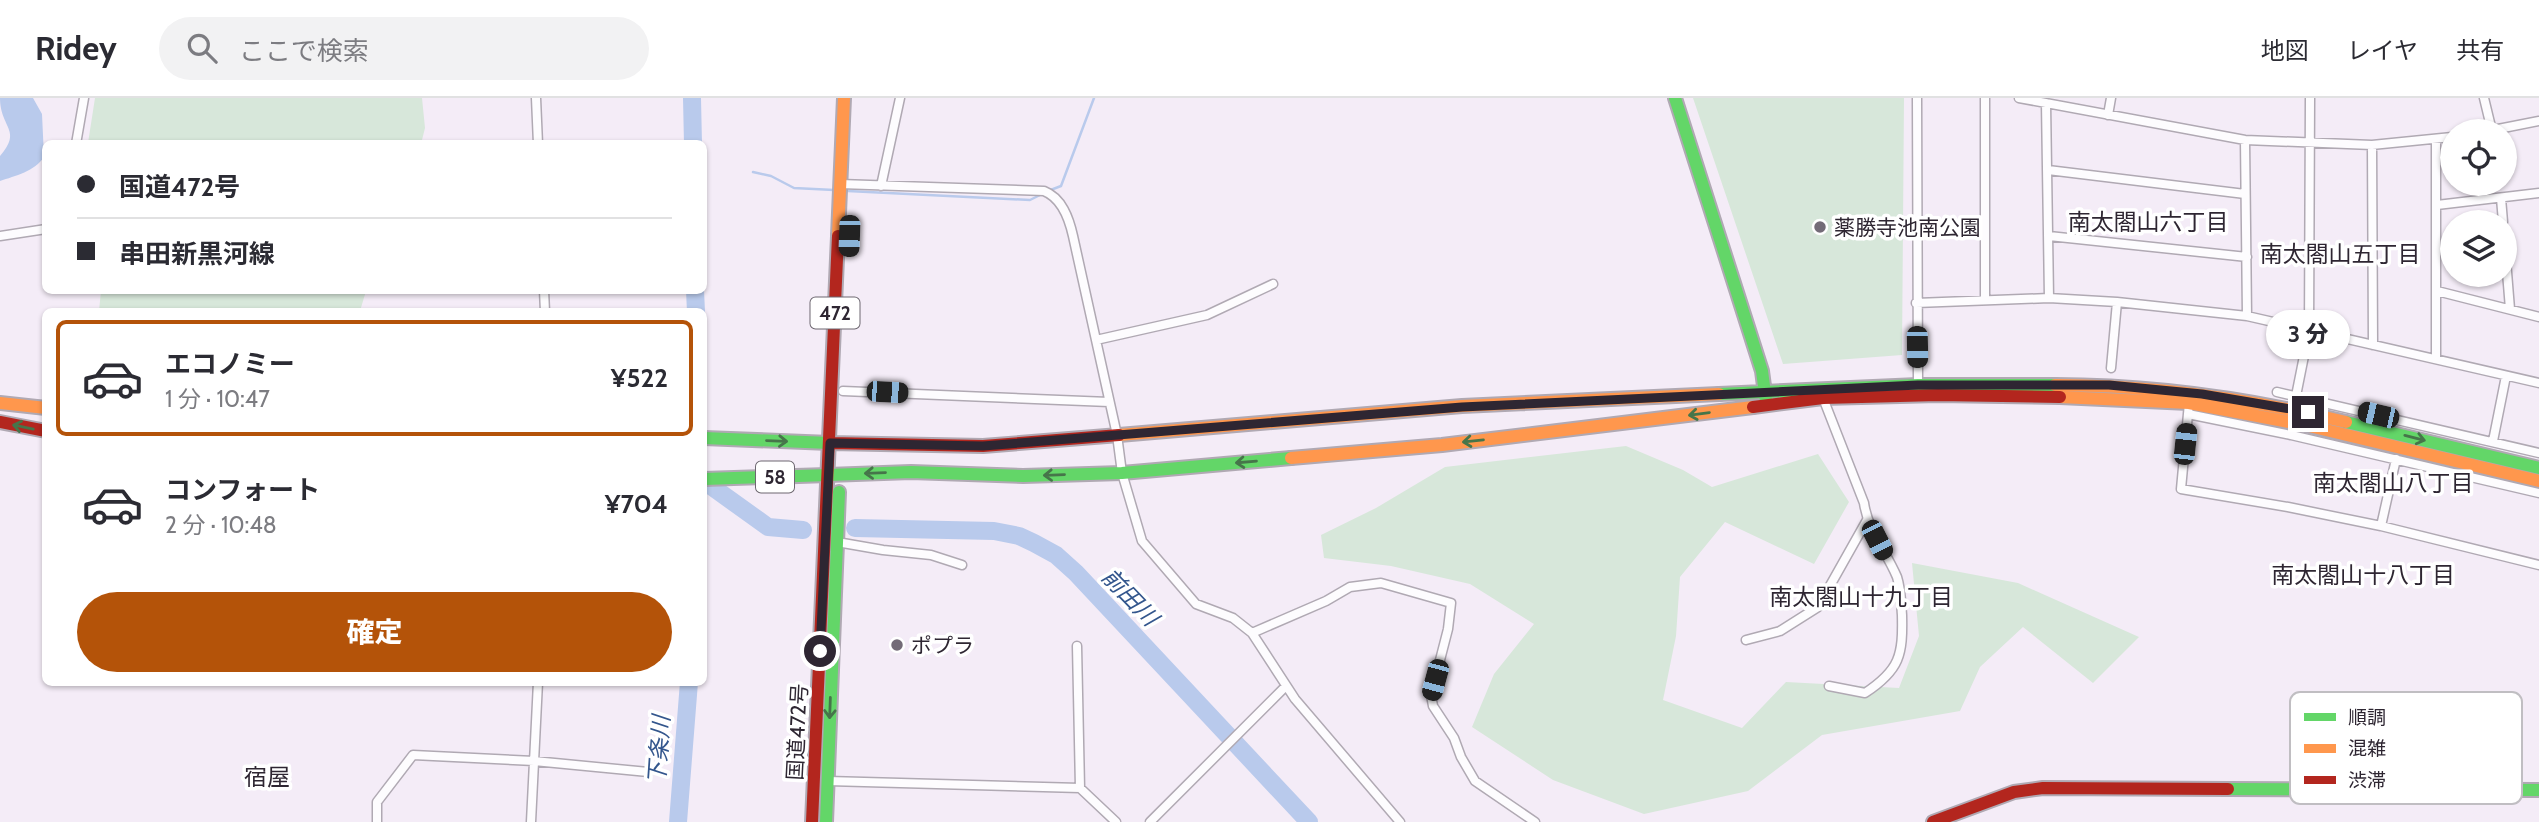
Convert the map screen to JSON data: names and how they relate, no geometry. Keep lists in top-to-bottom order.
{
  "streets": {
    "main road": ["472", "58", "国道472号"]
  },
  "crossings": [
    ["58", "国道472号"]
  ],
  "districts": [
    "南太閤山六丁目",
    "南太閤山五丁目",
    "南太閤山八丁目",
    "南太閤山十八丁目",
    "南太閤山十九丁目",
    "宿屋"
  ],
  "water": ["前田川", "下条川"],
  "places": ["薬勝寺池南公園", "ポプラ"],
  "legend": ["順調", "混雑", "渋滞"],
  "page": {
    "header": "Ridey",
    "search": "ここで検索",
    "nav": ["地図", "レイヤ", "共有"],
    "banner": ["国道472号", "串田新黒河線"],
    "bubble": "3 分",
    "list": [
      {
        "name": "エコノミー",
        "note": "1 分 · 10:47",
        "value": "¥522"
      },
      {
        "name": "コンフォート",
        "note": "2 分 · 10:48",
        "value": "¥704"
      }
    ],
    "buttons": "確定"
  }
}
